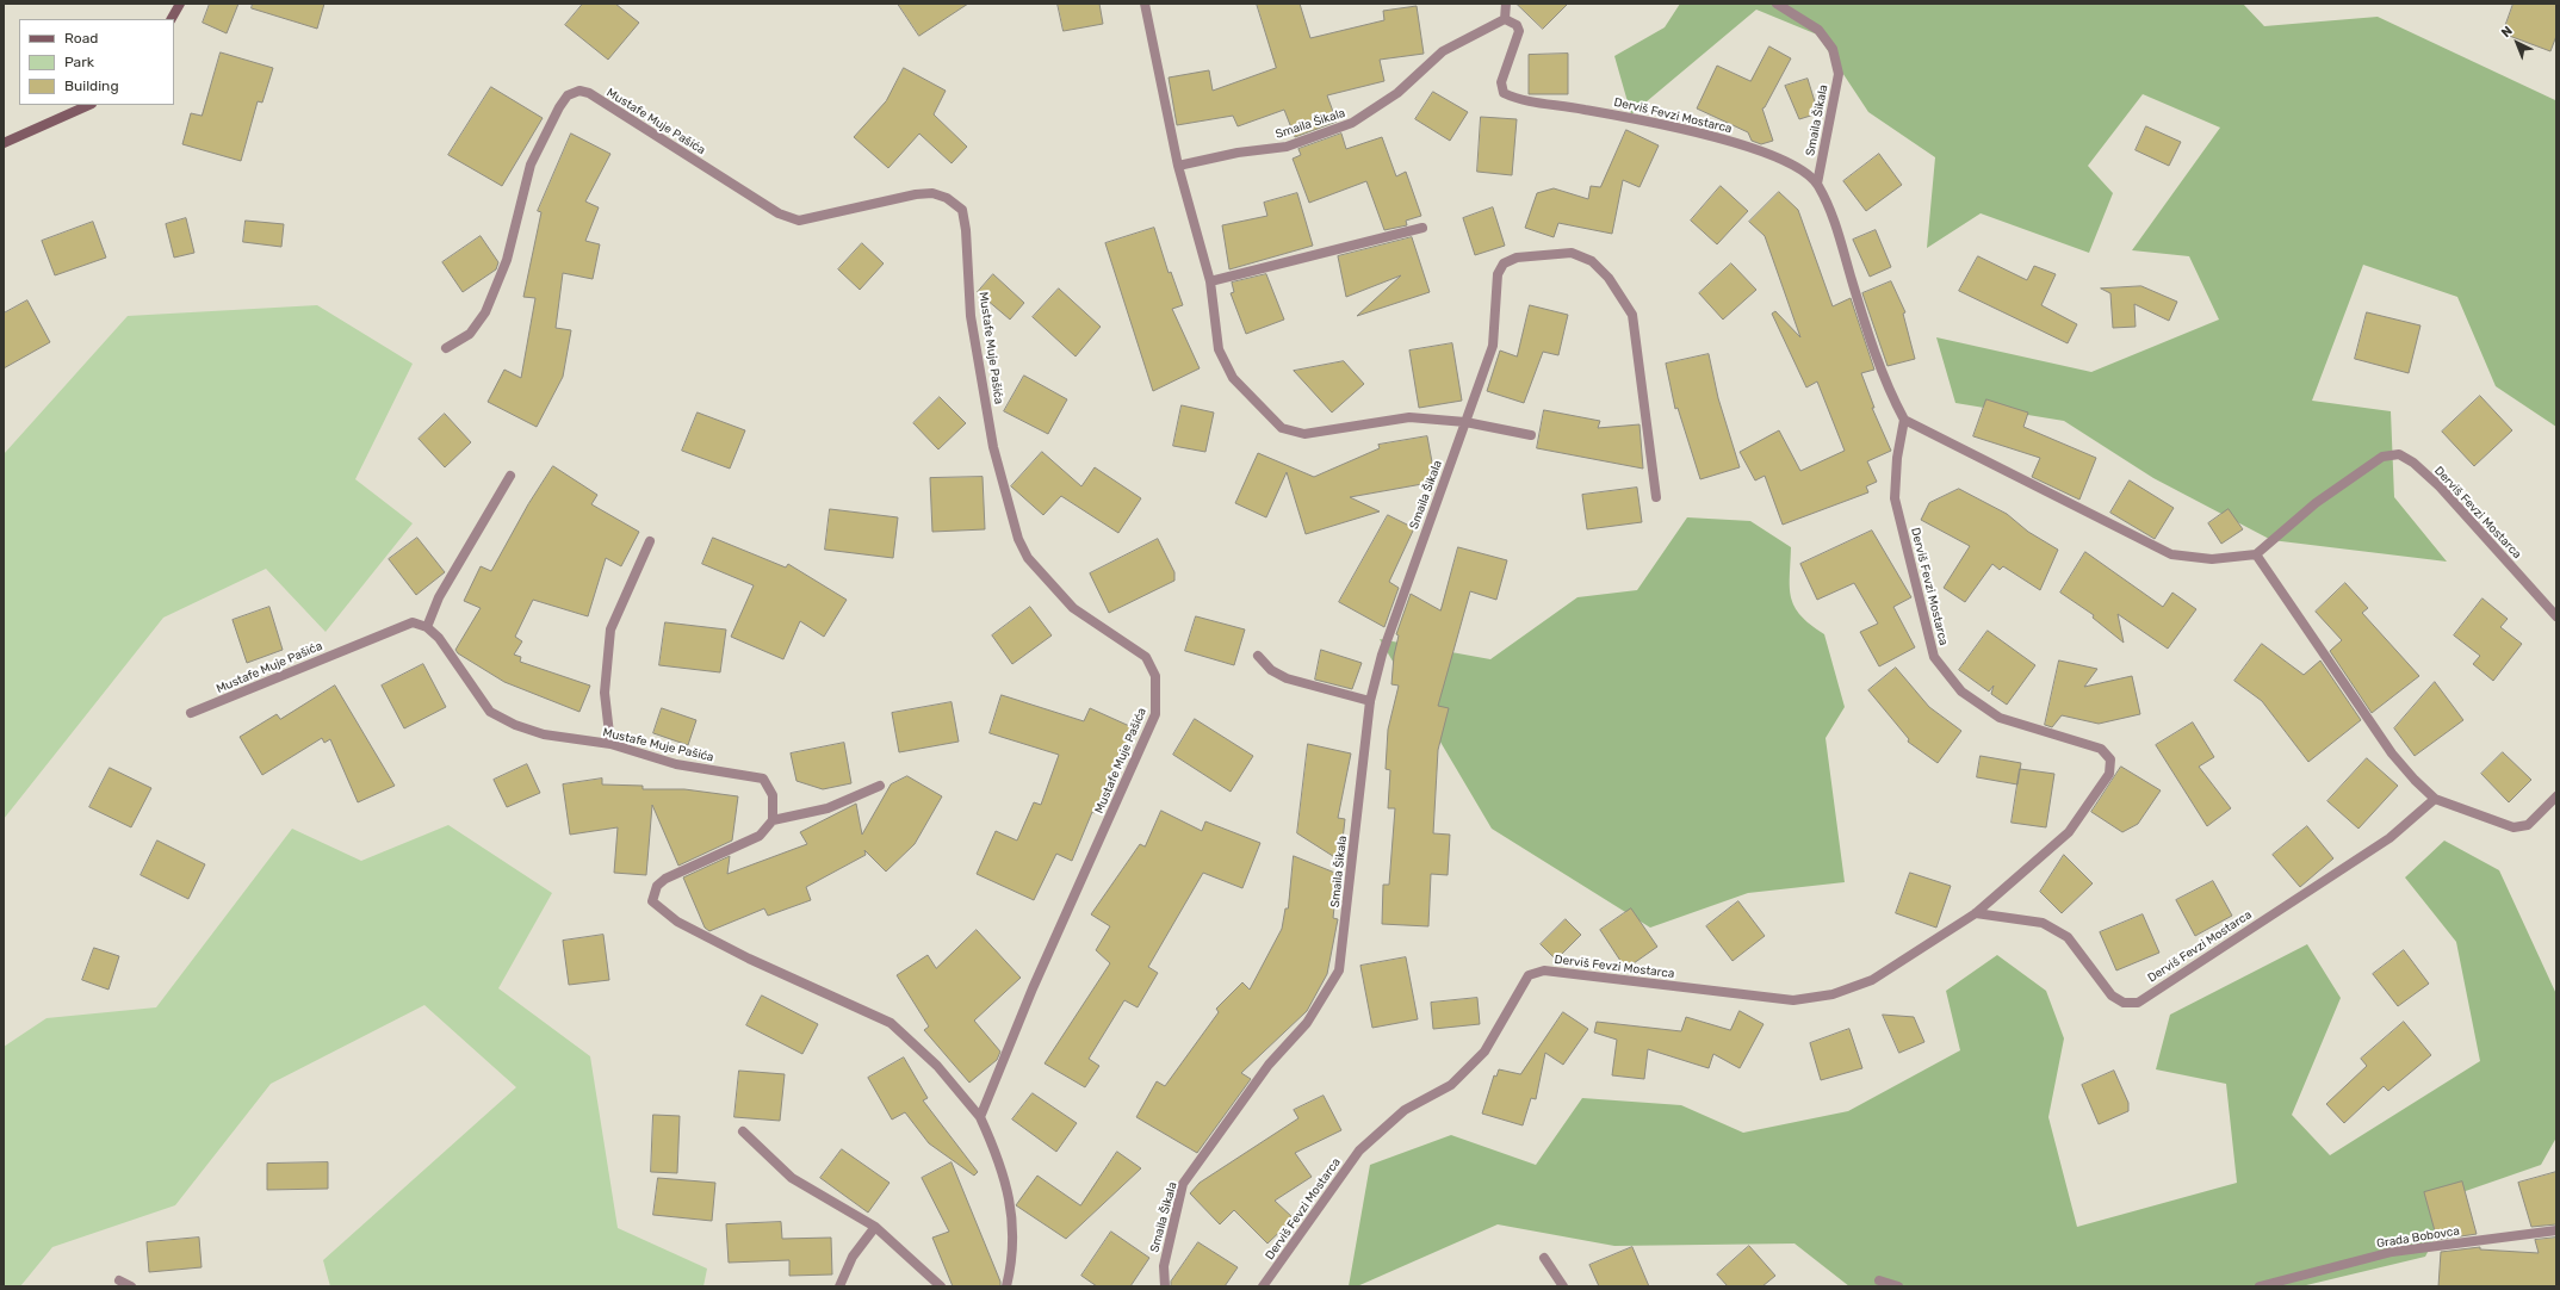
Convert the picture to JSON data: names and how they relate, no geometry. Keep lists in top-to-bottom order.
{
  "streets": {
    "street": [
      "Derviš Fevzi Mostarca",
      "Smaila Šikala",
      "Mustafe Muje Pašića",
      "Grada Bobovca"
    ]
  },
  "crossings": [
    ["Derviš Fevzi Mostarca", "Smaila Šikala"]
  ],
  "legend": ["Road", "Park", "Building"],
  "north": "top left"
}
